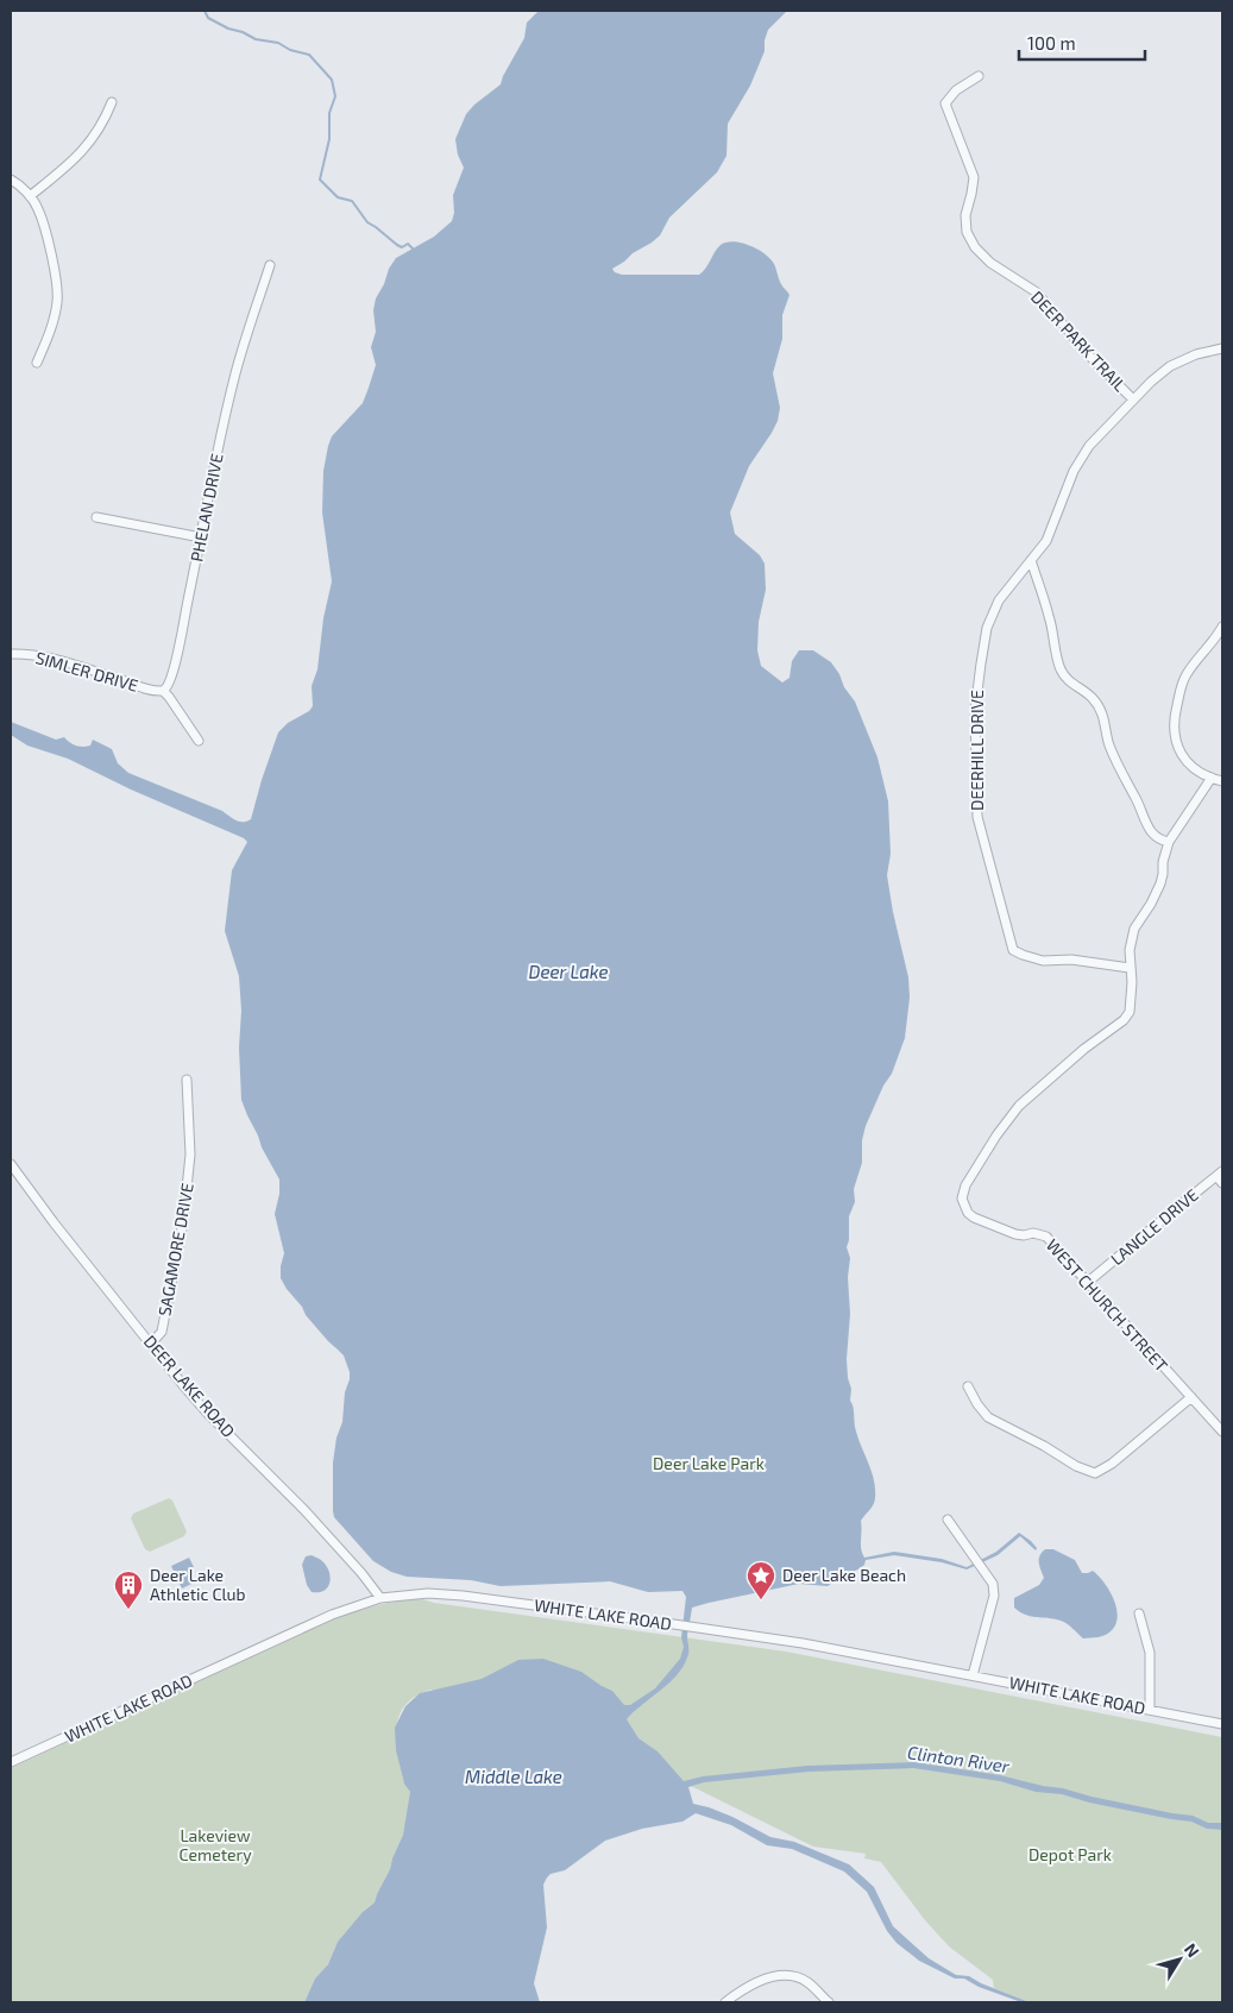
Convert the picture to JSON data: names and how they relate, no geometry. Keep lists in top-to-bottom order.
{
  "streets": {
    "street": [
      "DEER PARK TRAIL",
      "PHELAN DRIVE",
      "SIMLER DRIVE",
      "DEERHILL DRIVE",
      "LANGLE DRIVE",
      "SAGAMORE DRIVE",
      "WEST CHURCH STREET",
      "DEER LAKE ROAD",
      "WHITE LAKE ROAD"
    ]
  },
  "crossings": [
    ["DEER PARK TRAIL", "DEERHILL DRIVE"],
    ["PHELAN DRIVE", "SIMLER DRIVE"],
    ["DEERHILL DRIVE", "WEST CHURCH STREET"],
    ["LANGLE DRIVE", "WEST CHURCH STREET"],
    ["SAGAMORE DRIVE", "DEER LAKE ROAD"],
    ["DEER LAKE ROAD", "WHITE LAKE ROAD"]
  ],
  "water": ["Deer Lake", "Clinton River", "Middle Lake"],
  "parks": ["Deer Lake Park", "Lakeview Cemetery", "Depot Park"],
  "places": {
    "place": ["Deer Lake Beach"],
    "building": ["Deer Lake Athletic Club"]
  },
  "scale_bar": "100 m",
  "north": "top right"
}
